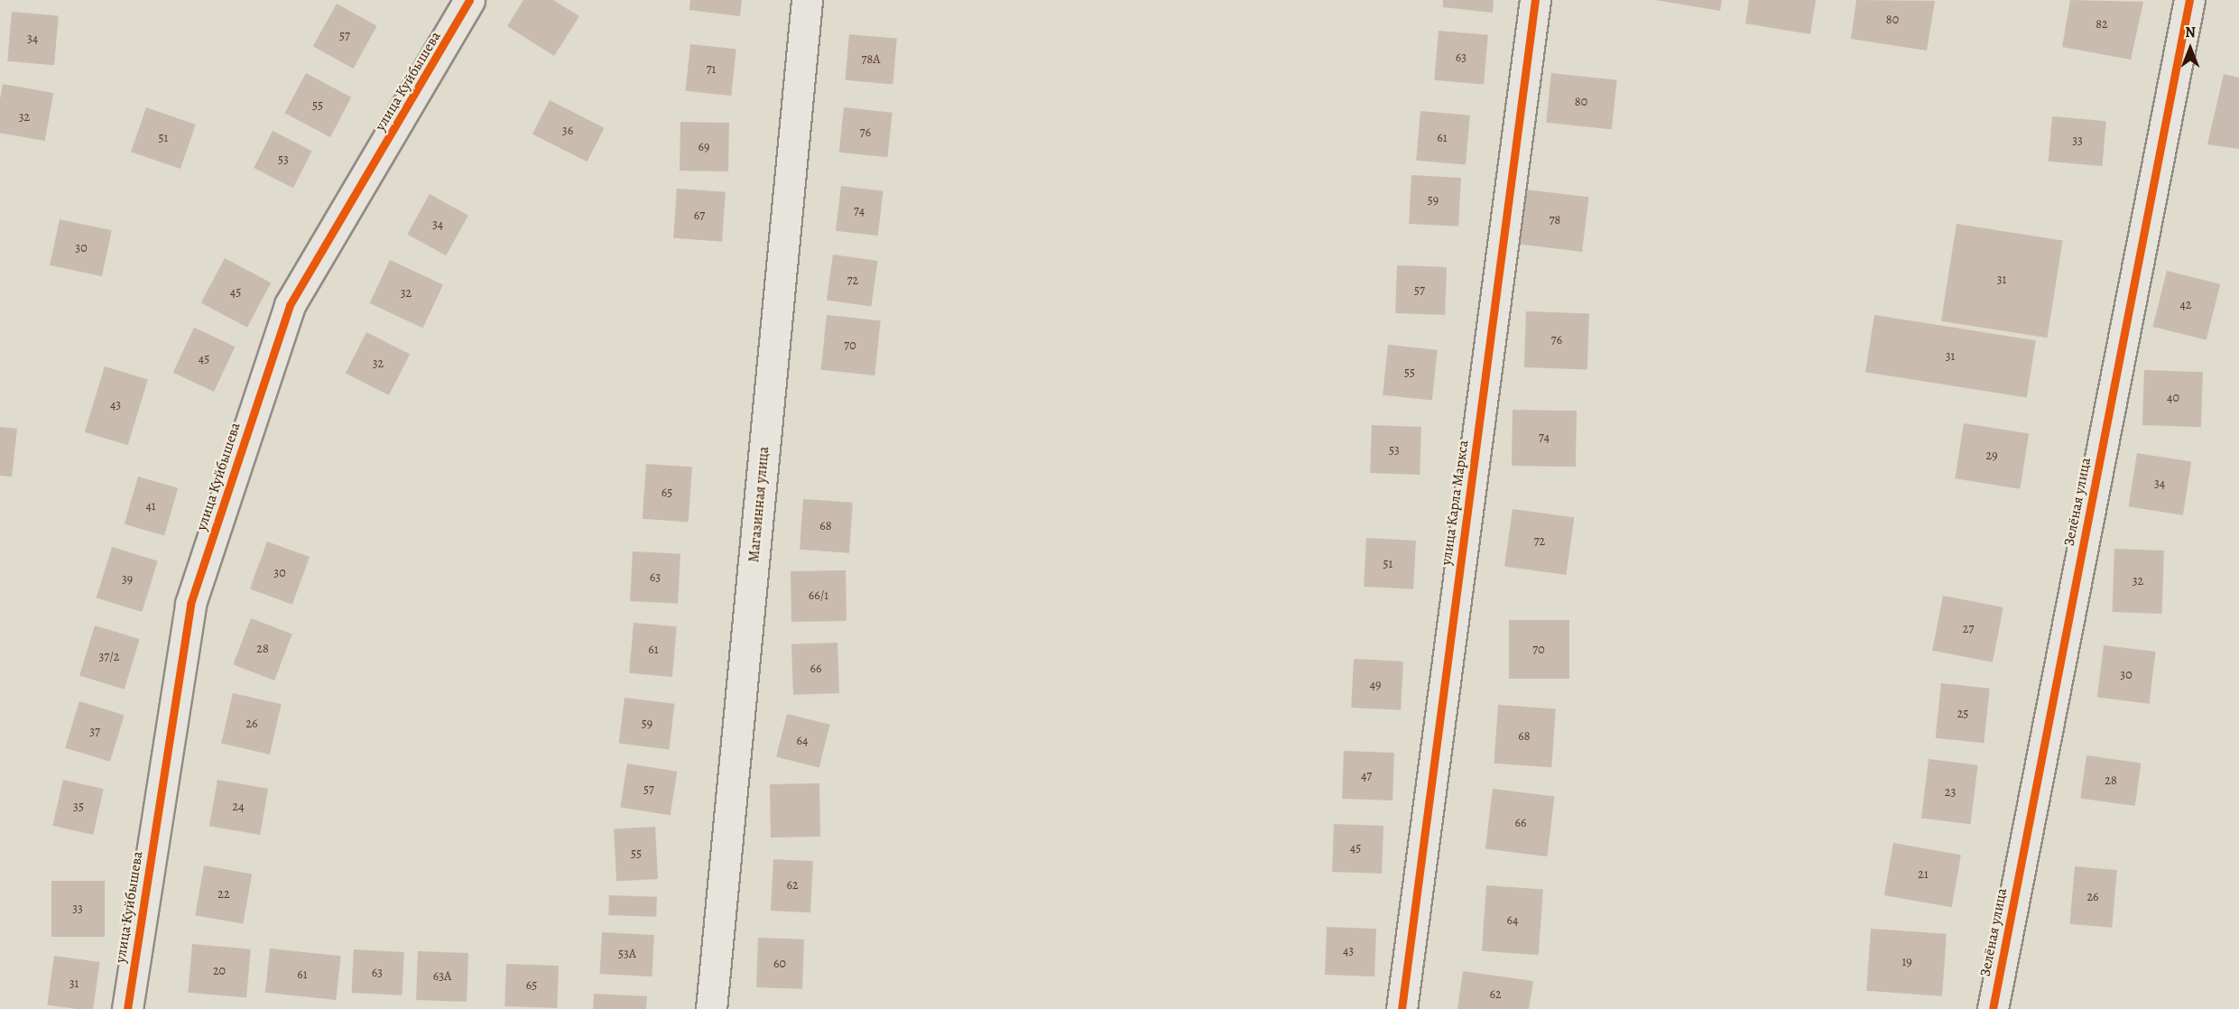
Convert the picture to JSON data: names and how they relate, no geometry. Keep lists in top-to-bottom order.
{
  "streets": {
    "street": [
      "улица Куйбышева",
      "Зелёная улица",
      "улица Карла Маркса",
      "Магазинная улица"
    ]
  },
  "house_numbers": [
    "80",
    "82",
    "57",
    "34",
    "63",
    "78А",
    "71",
    "80",
    "55",
    "32",
    "36",
    "76",
    "51",
    "61",
    "33",
    "69",
    "53",
    "59",
    "74",
    "67",
    "78",
    "34",
    "30",
    "31",
    "72",
    "57",
    "45",
    "32",
    "42",
    "76",
    "70",
    "31",
    "45",
    "32",
    "55",
    "40",
    "43",
    "74",
    "53",
    "29",
    "34",
    "65",
    "41",
    "68",
    "72",
    "51",
    "30",
    "63",
    "39",
    "32",
    "66/1",
    "27",
    "28",
    "61",
    "70",
    "37/2",
    "66",
    "30",
    "49",
    "25",
    "26",
    "59",
    "37",
    "68",
    "64",
    "47",
    "28",
    "57",
    "23",
    "35",
    "24",
    "66",
    "45",
    "55",
    "21",
    "62",
    "22",
    "26",
    "33",
    "64",
    "43",
    "53А",
    "19",
    "60",
    "20",
    "63",
    "61",
    "63А",
    "31",
    "65",
    "62"
  ],
  "north": "top"
}
